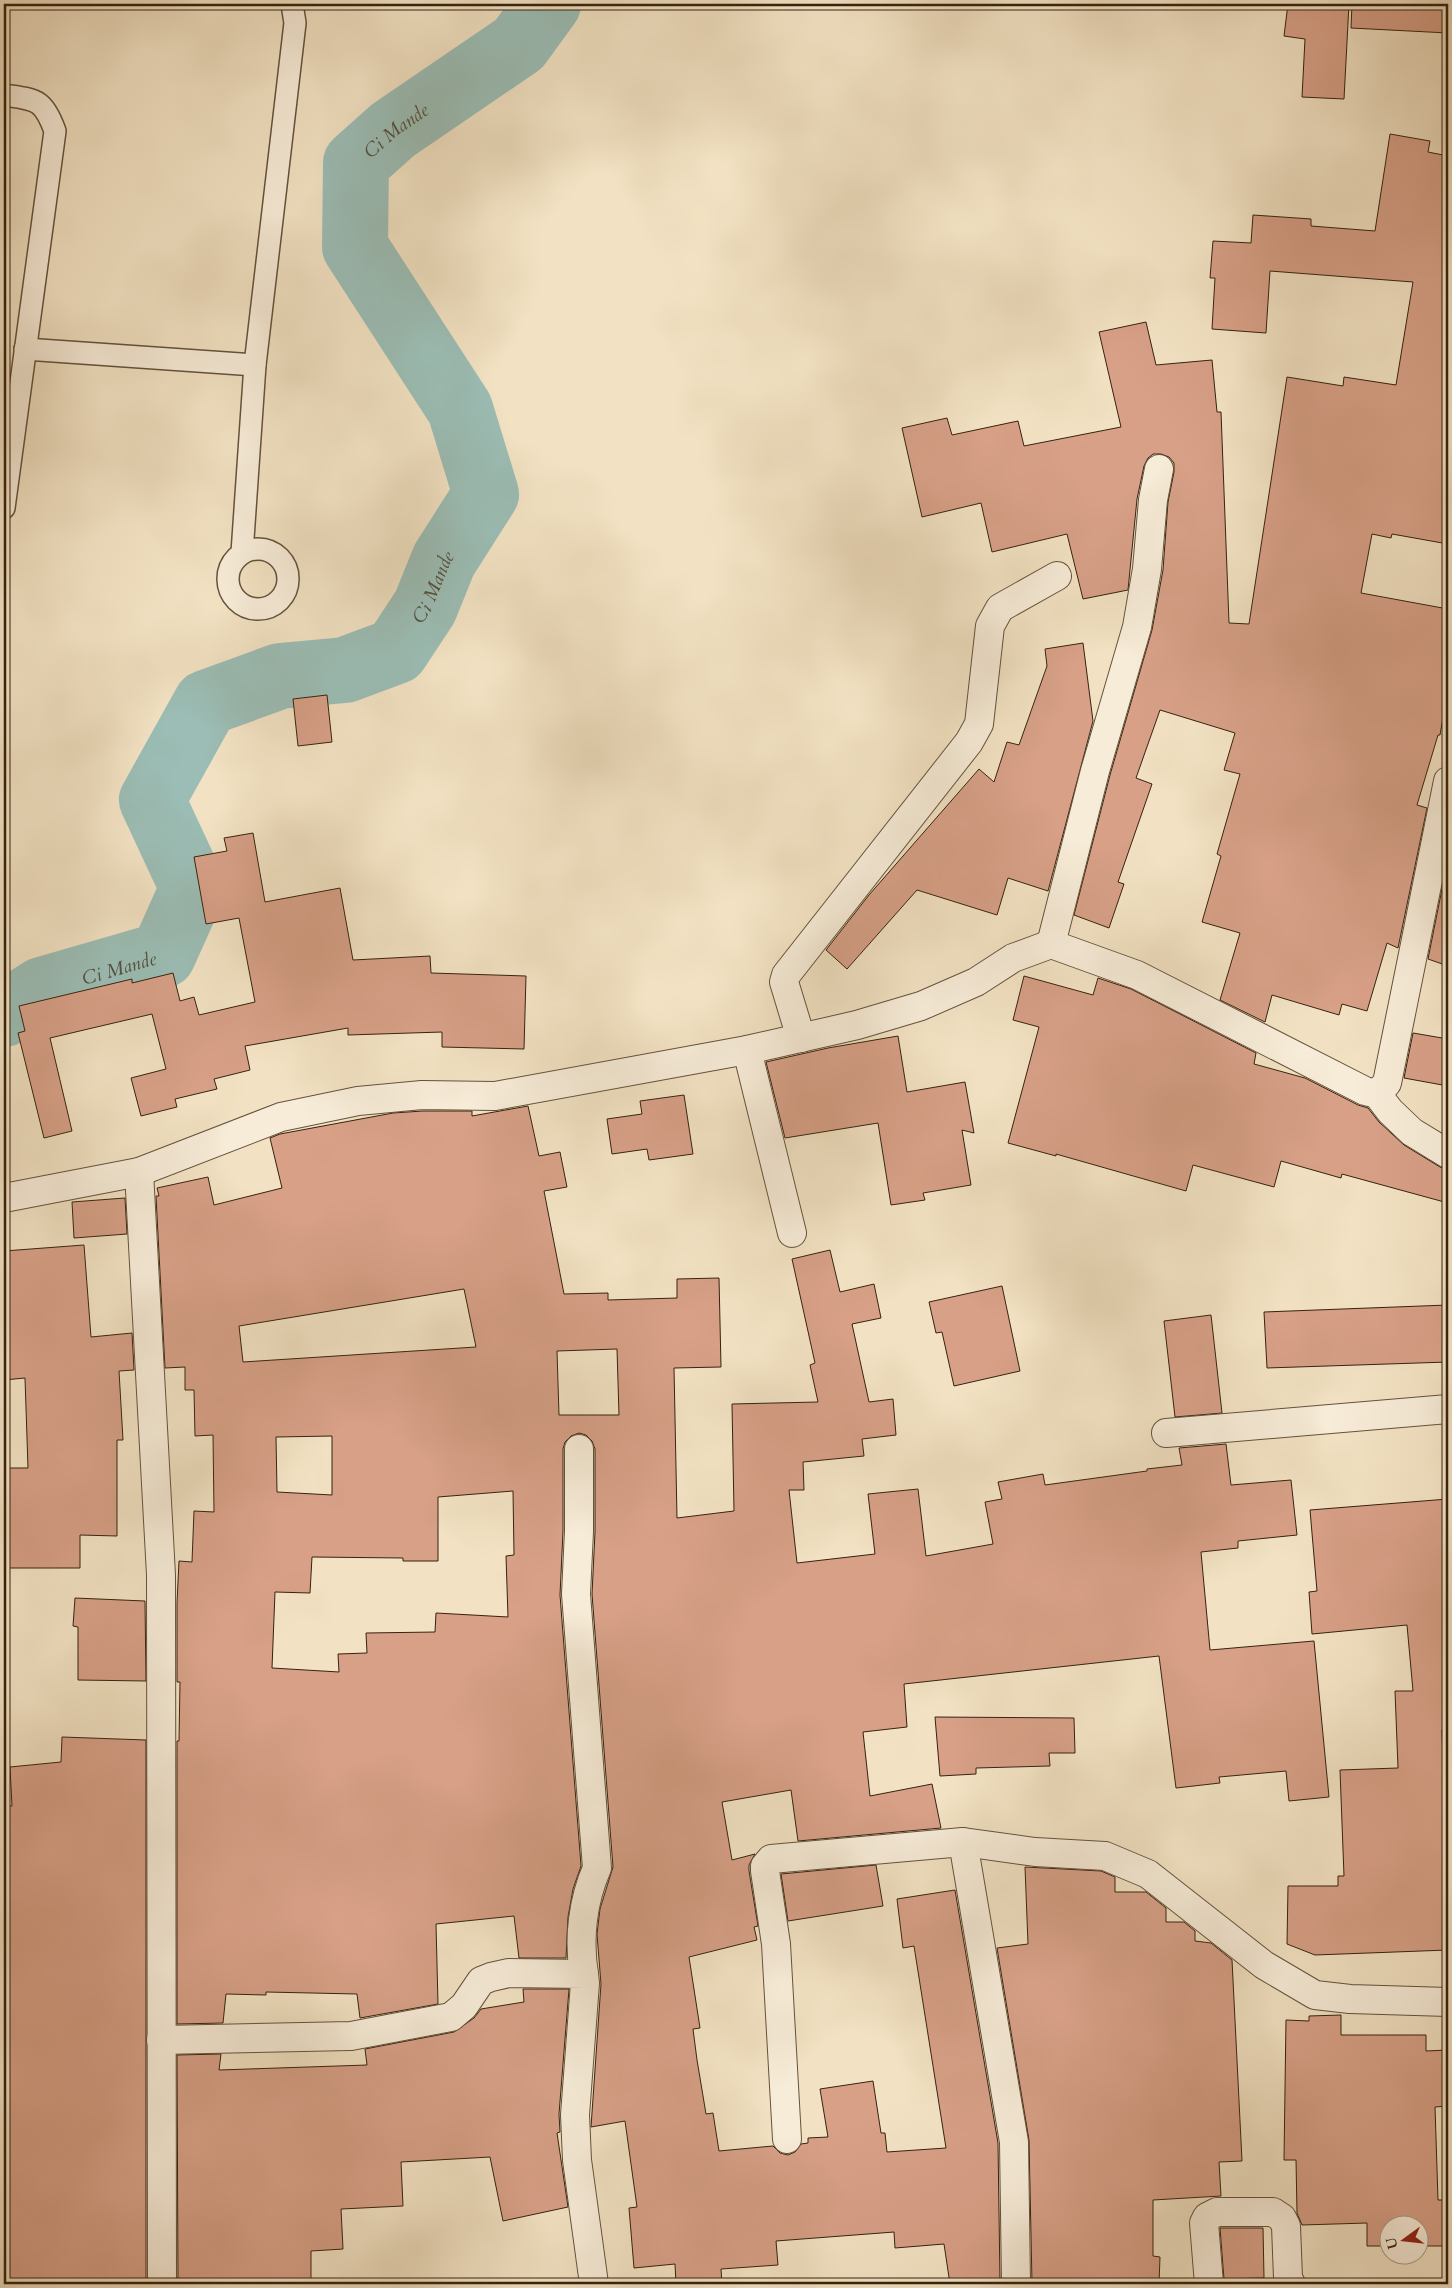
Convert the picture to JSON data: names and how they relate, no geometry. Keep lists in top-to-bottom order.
{
  "water": ["Ci Mande"],
  "north": "left"
}
